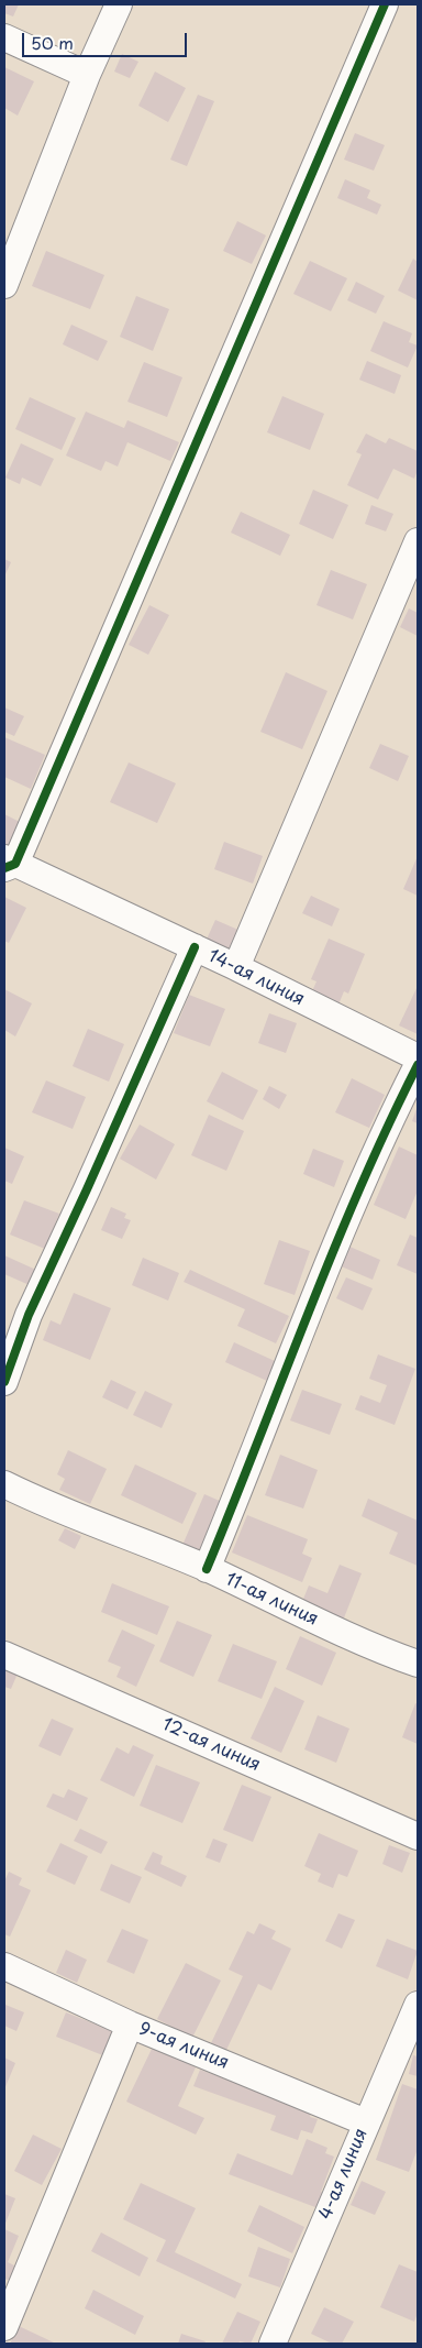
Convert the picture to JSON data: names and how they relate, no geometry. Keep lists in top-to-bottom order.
{
  "streets": {
    "street": [
      "14-ая линия",
      "11-ая линия",
      "12-ая линия",
      "9-ая линия",
      "4-ая линия"
    ]
  },
  "crossings": [
    ["9-ая линия", "4-ая линия"]
  ],
  "scale_bar": "50 m"
}
